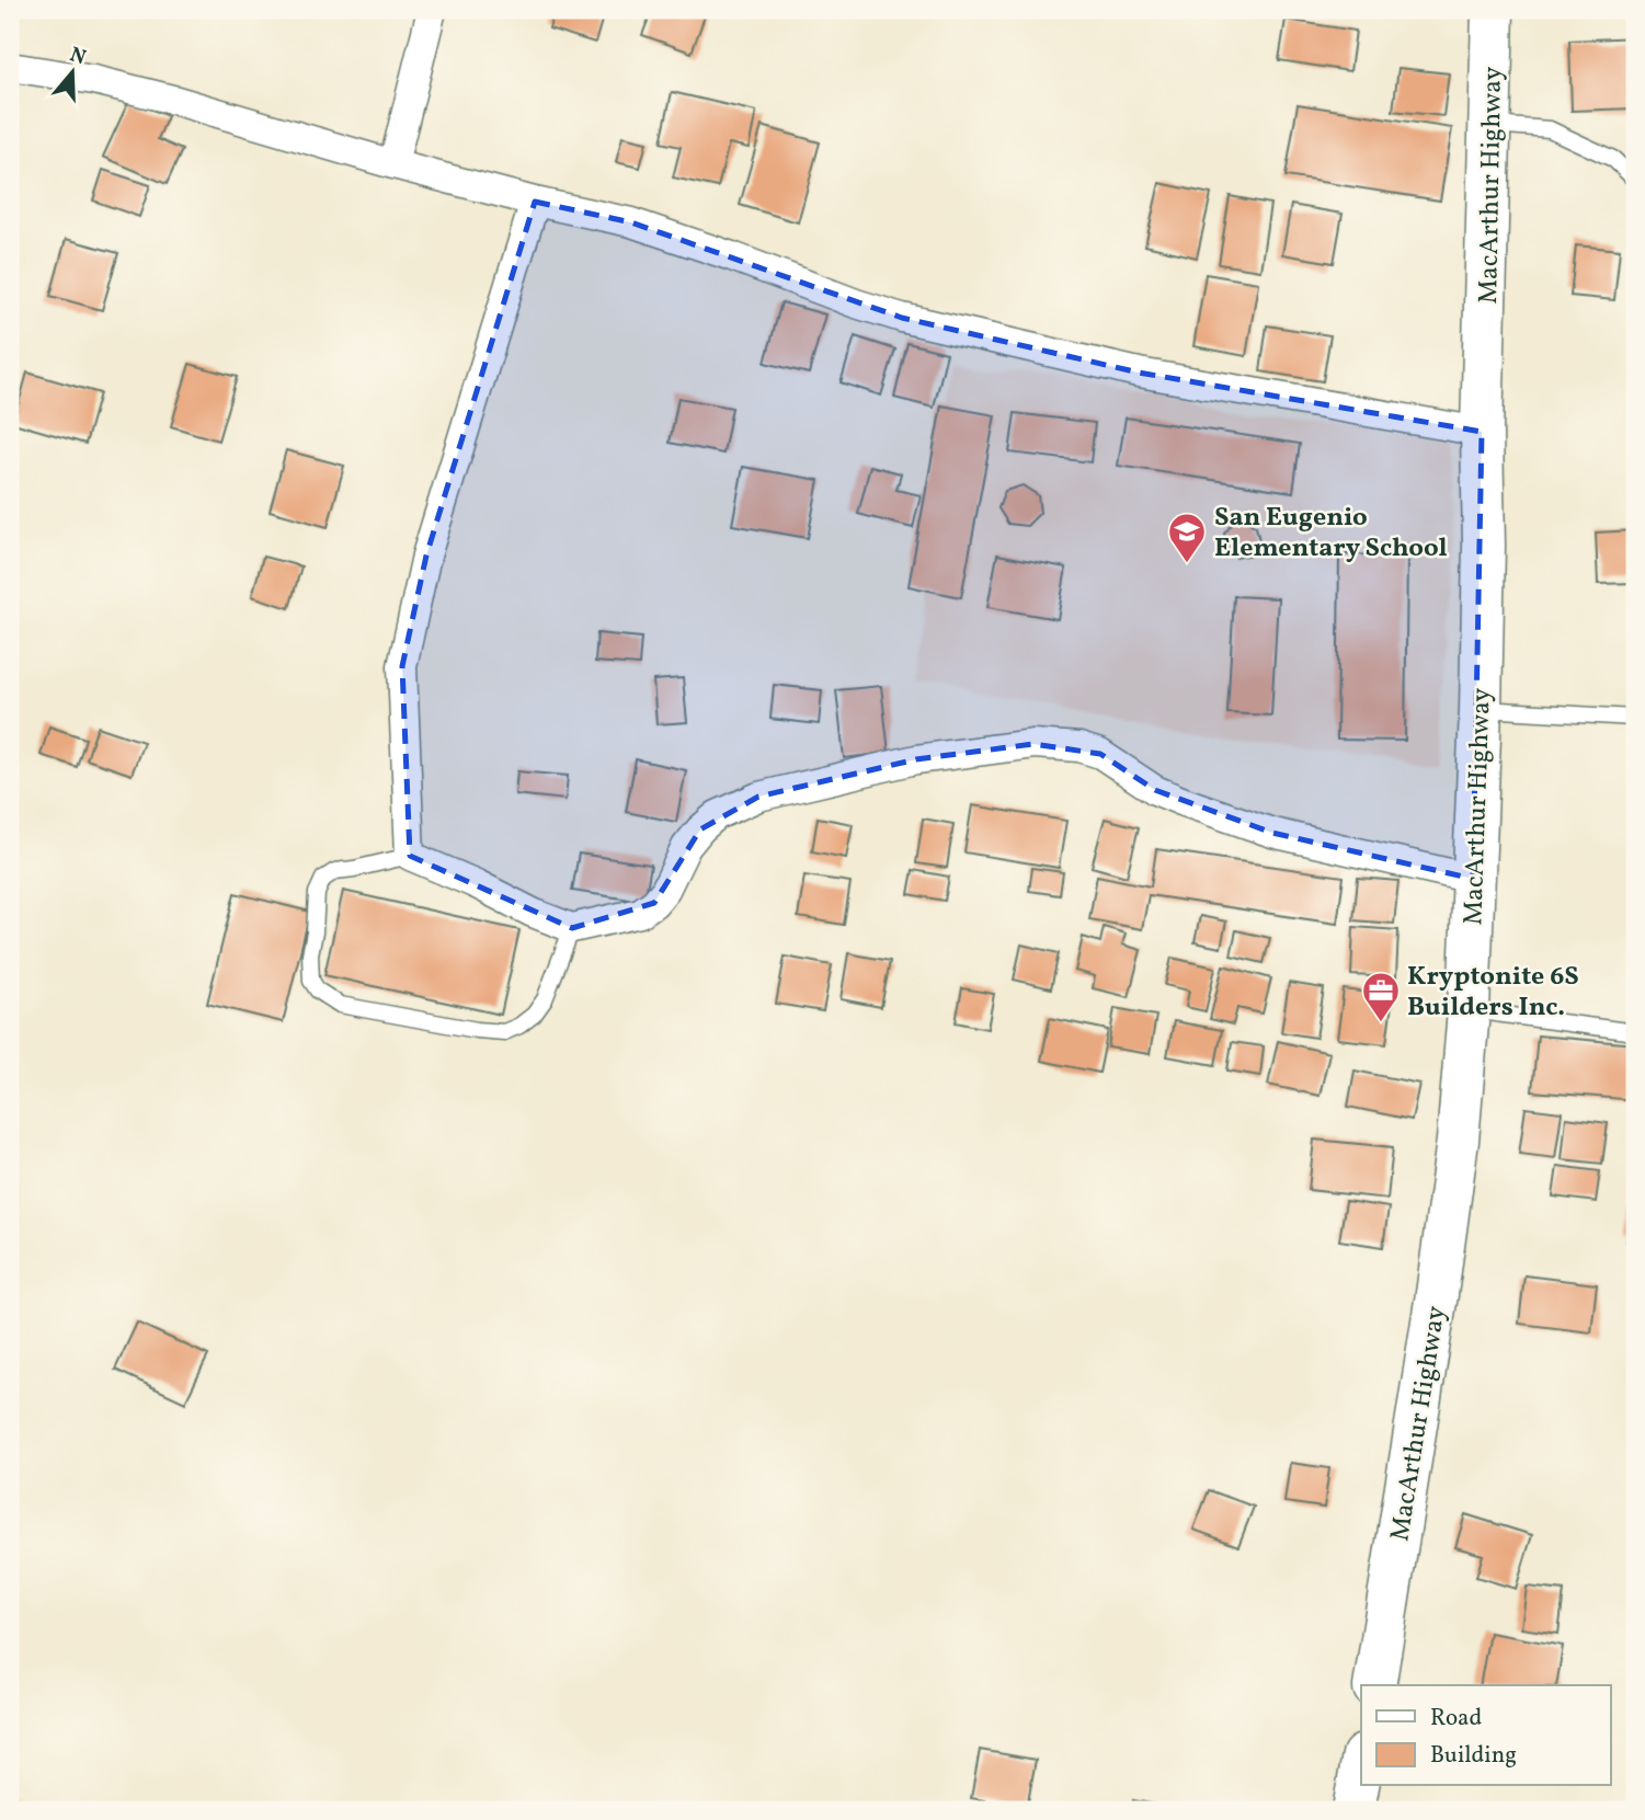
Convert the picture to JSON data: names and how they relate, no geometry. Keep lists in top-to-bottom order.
{
  "streets": {
    "highway": ["MacArthur Highway"]
  },
  "places": {
    "school or university": ["San Eugenio Elementary School"],
    "office": ["Kryptonite 6S Builders Inc."]
  },
  "legend": ["Road", "Building"],
  "north": "top"
}
